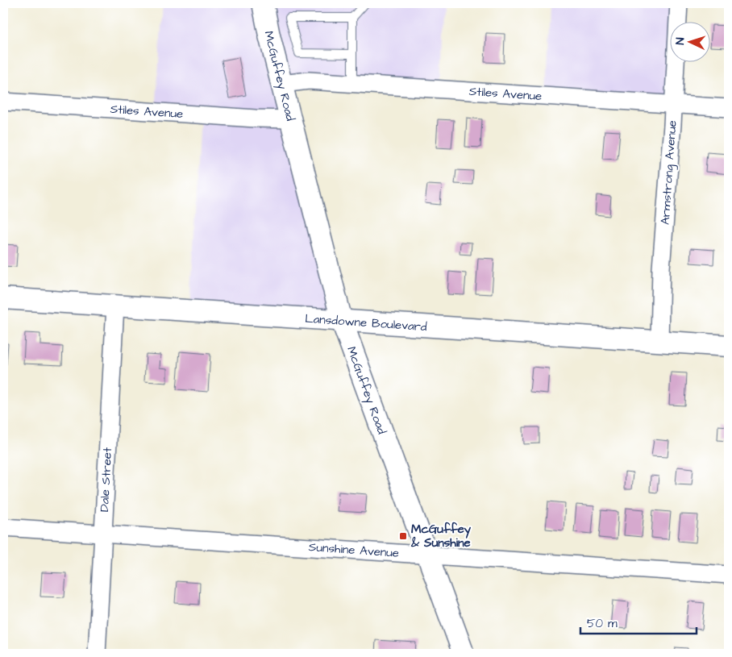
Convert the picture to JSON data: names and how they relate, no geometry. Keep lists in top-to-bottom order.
{
  "streets": {
    "street": [
      "McGuffey Road",
      "Stiles Avenue",
      "Armstrong Avenue",
      "Lansdowne Boulevard",
      "Dale Street",
      "Sunshine Avenue"
    ]
  },
  "crossings": [
    ["McGuffey Road", "Stiles Avenue"],
    ["McGuffey Road", "Lansdowne Boulevard"],
    ["McGuffey Road", "Sunshine Avenue"],
    ["Stiles Avenue", "Armstrong Avenue"],
    ["Armstrong Avenue", "Lansdowne Boulevard"],
    ["Lansdowne Boulevard", "Dale Street"],
    ["Dale Street", "Sunshine Avenue"]
  ],
  "places": {
    "transit": ["McGuffey & Sunshine"]
  },
  "scale_bar": "50 m",
  "north": "left"
}
